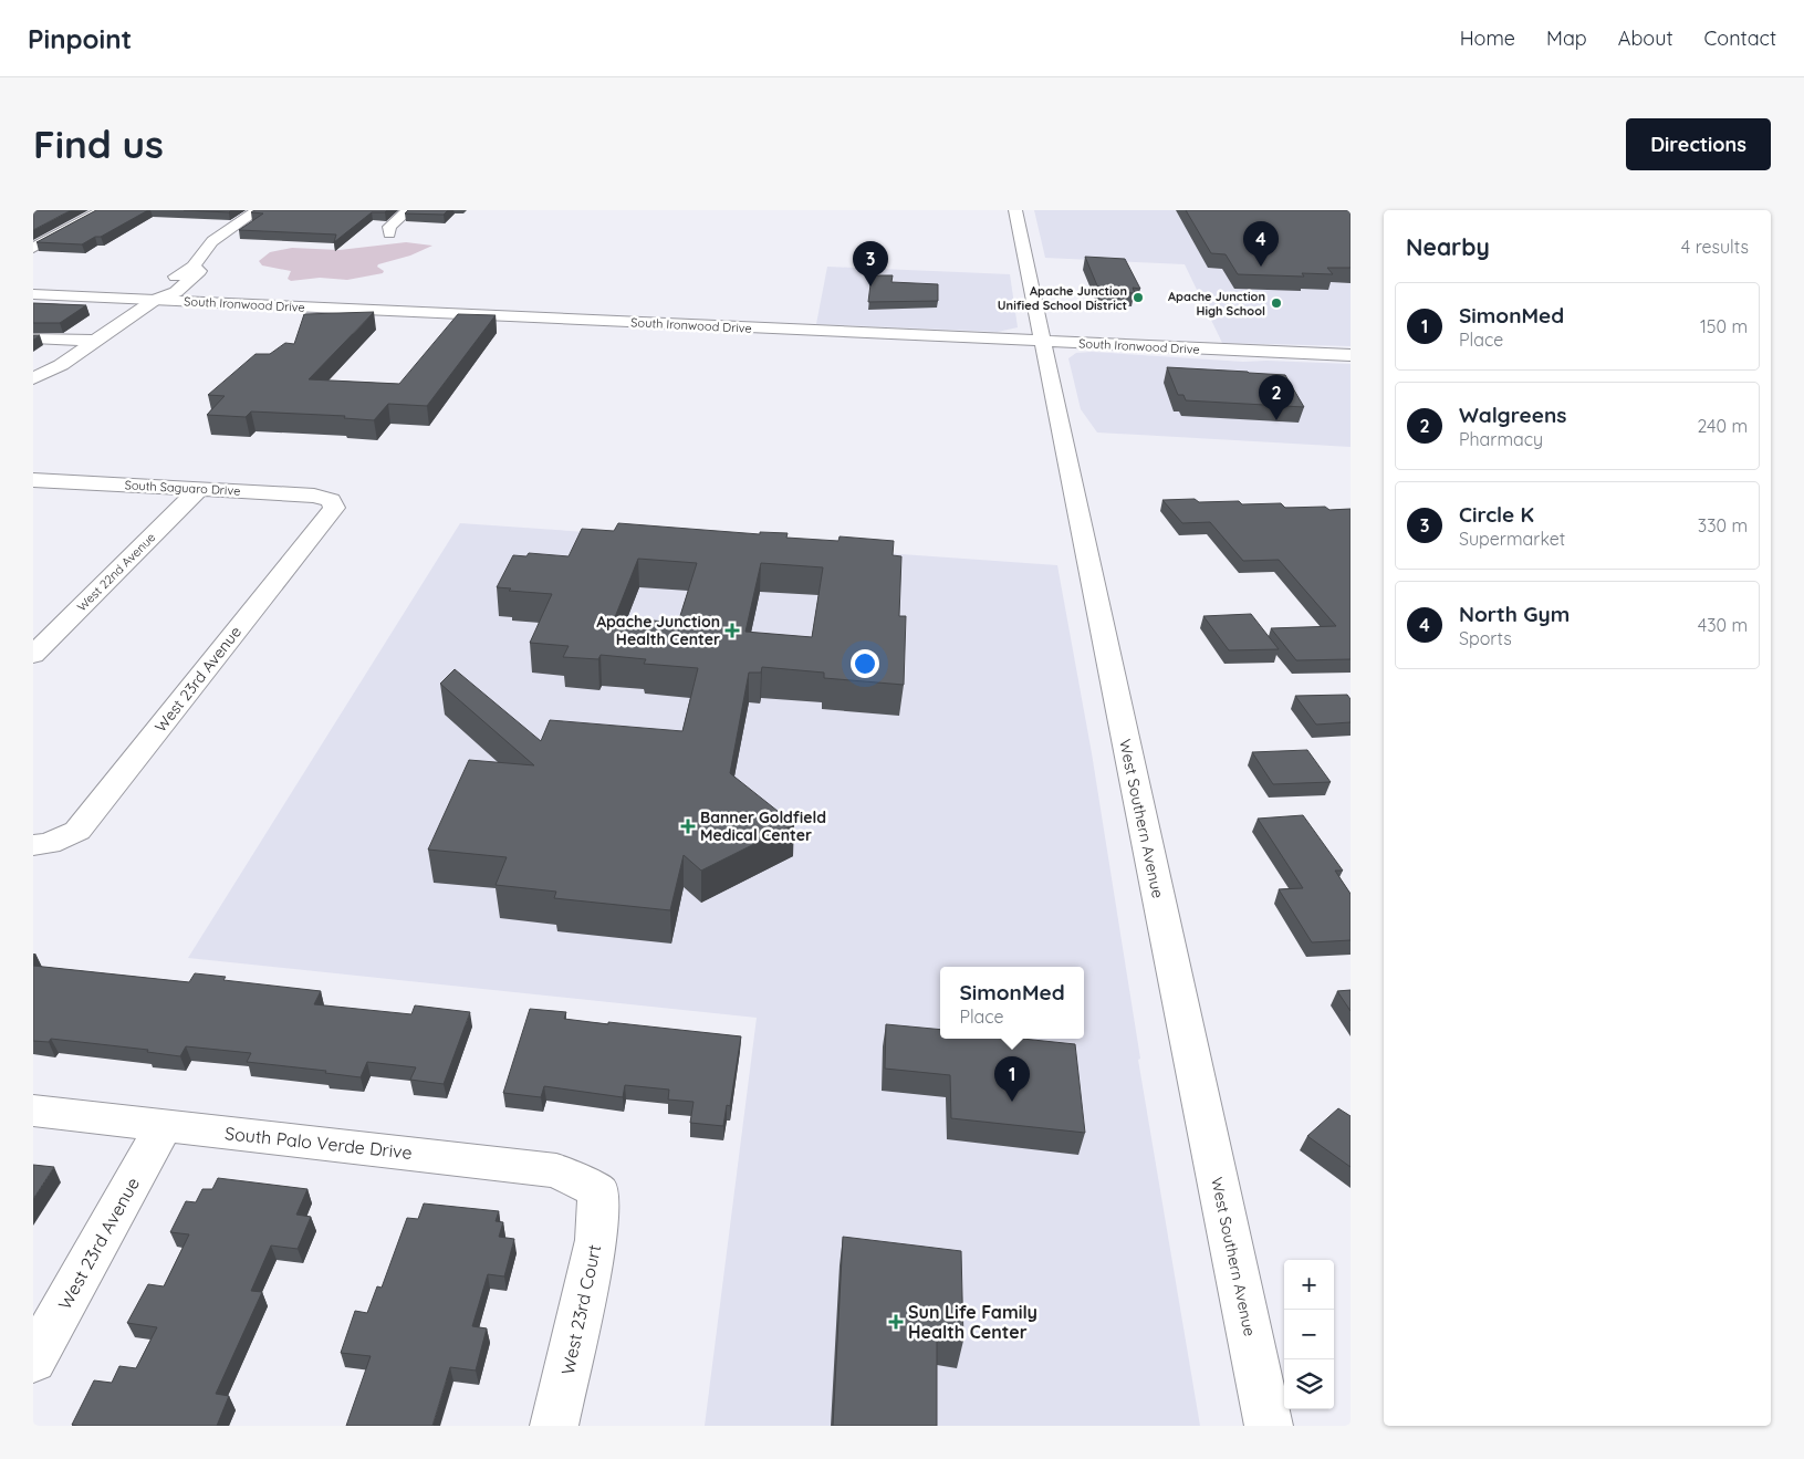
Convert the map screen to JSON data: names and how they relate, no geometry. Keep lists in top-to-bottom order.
{
  "streets": {
    "main road": [
      "South Ironwood Drive",
      "South Saguaro Drive",
      "West 22nd Avenue",
      "West 23rd Avenue",
      "West Southern Avenue",
      "South Palo Verde Drive",
      "West 23rd Court"
    ]
  },
  "crossings": [
    ["South Ironwood Drive", "West Southern Avenue"],
    ["South Saguaro Drive", "West 22nd Avenue"],
    ["South Saguaro Drive", "West 23rd Avenue"],
    ["West 23rd Avenue", "South Palo Verde Drive"],
    ["South Palo Verde Drive", "West 23rd Court"]
  ],
  "places": {
    "other": ["Apache Junction Unified School District", "Apache Junction High School"],
    "health": ["Apache Junction Health Center", "Banner Goldfield Medical Center", "Sun Life Family Health Center"]
  },
  "page": {
    "header": "Pinpoint",
    "nav": [
      "Home",
      "Map",
      "About",
      "Contact"
    ],
    "buttons": "Directions",
    "title": "Find us",
    "heading": ["Nearby", "4 results"],
    "pins": [
      "4",
      "3",
      "2",
      "1"
    ],
    "list": [
      {
        "mark": "1",
        "name": "SimonMed",
        "note": "Place",
        "value": "150 m"
      },
      {
        "mark": "2",
        "name": "Walgreens",
        "note": "Pharmacy",
        "value": "240 m"
      },
      {
        "mark": "3",
        "name": "Circle K",
        "note": "Supermarket",
        "value": "330 m"
      },
      {
        "mark": "4",
        "name": "North Gym",
        "note": "Sports",
        "value": "430 m"
      }
    ],
    "popup": ["SimonMed", "Place"],
    "map_buttons": ["+", "−"]
  }
}
